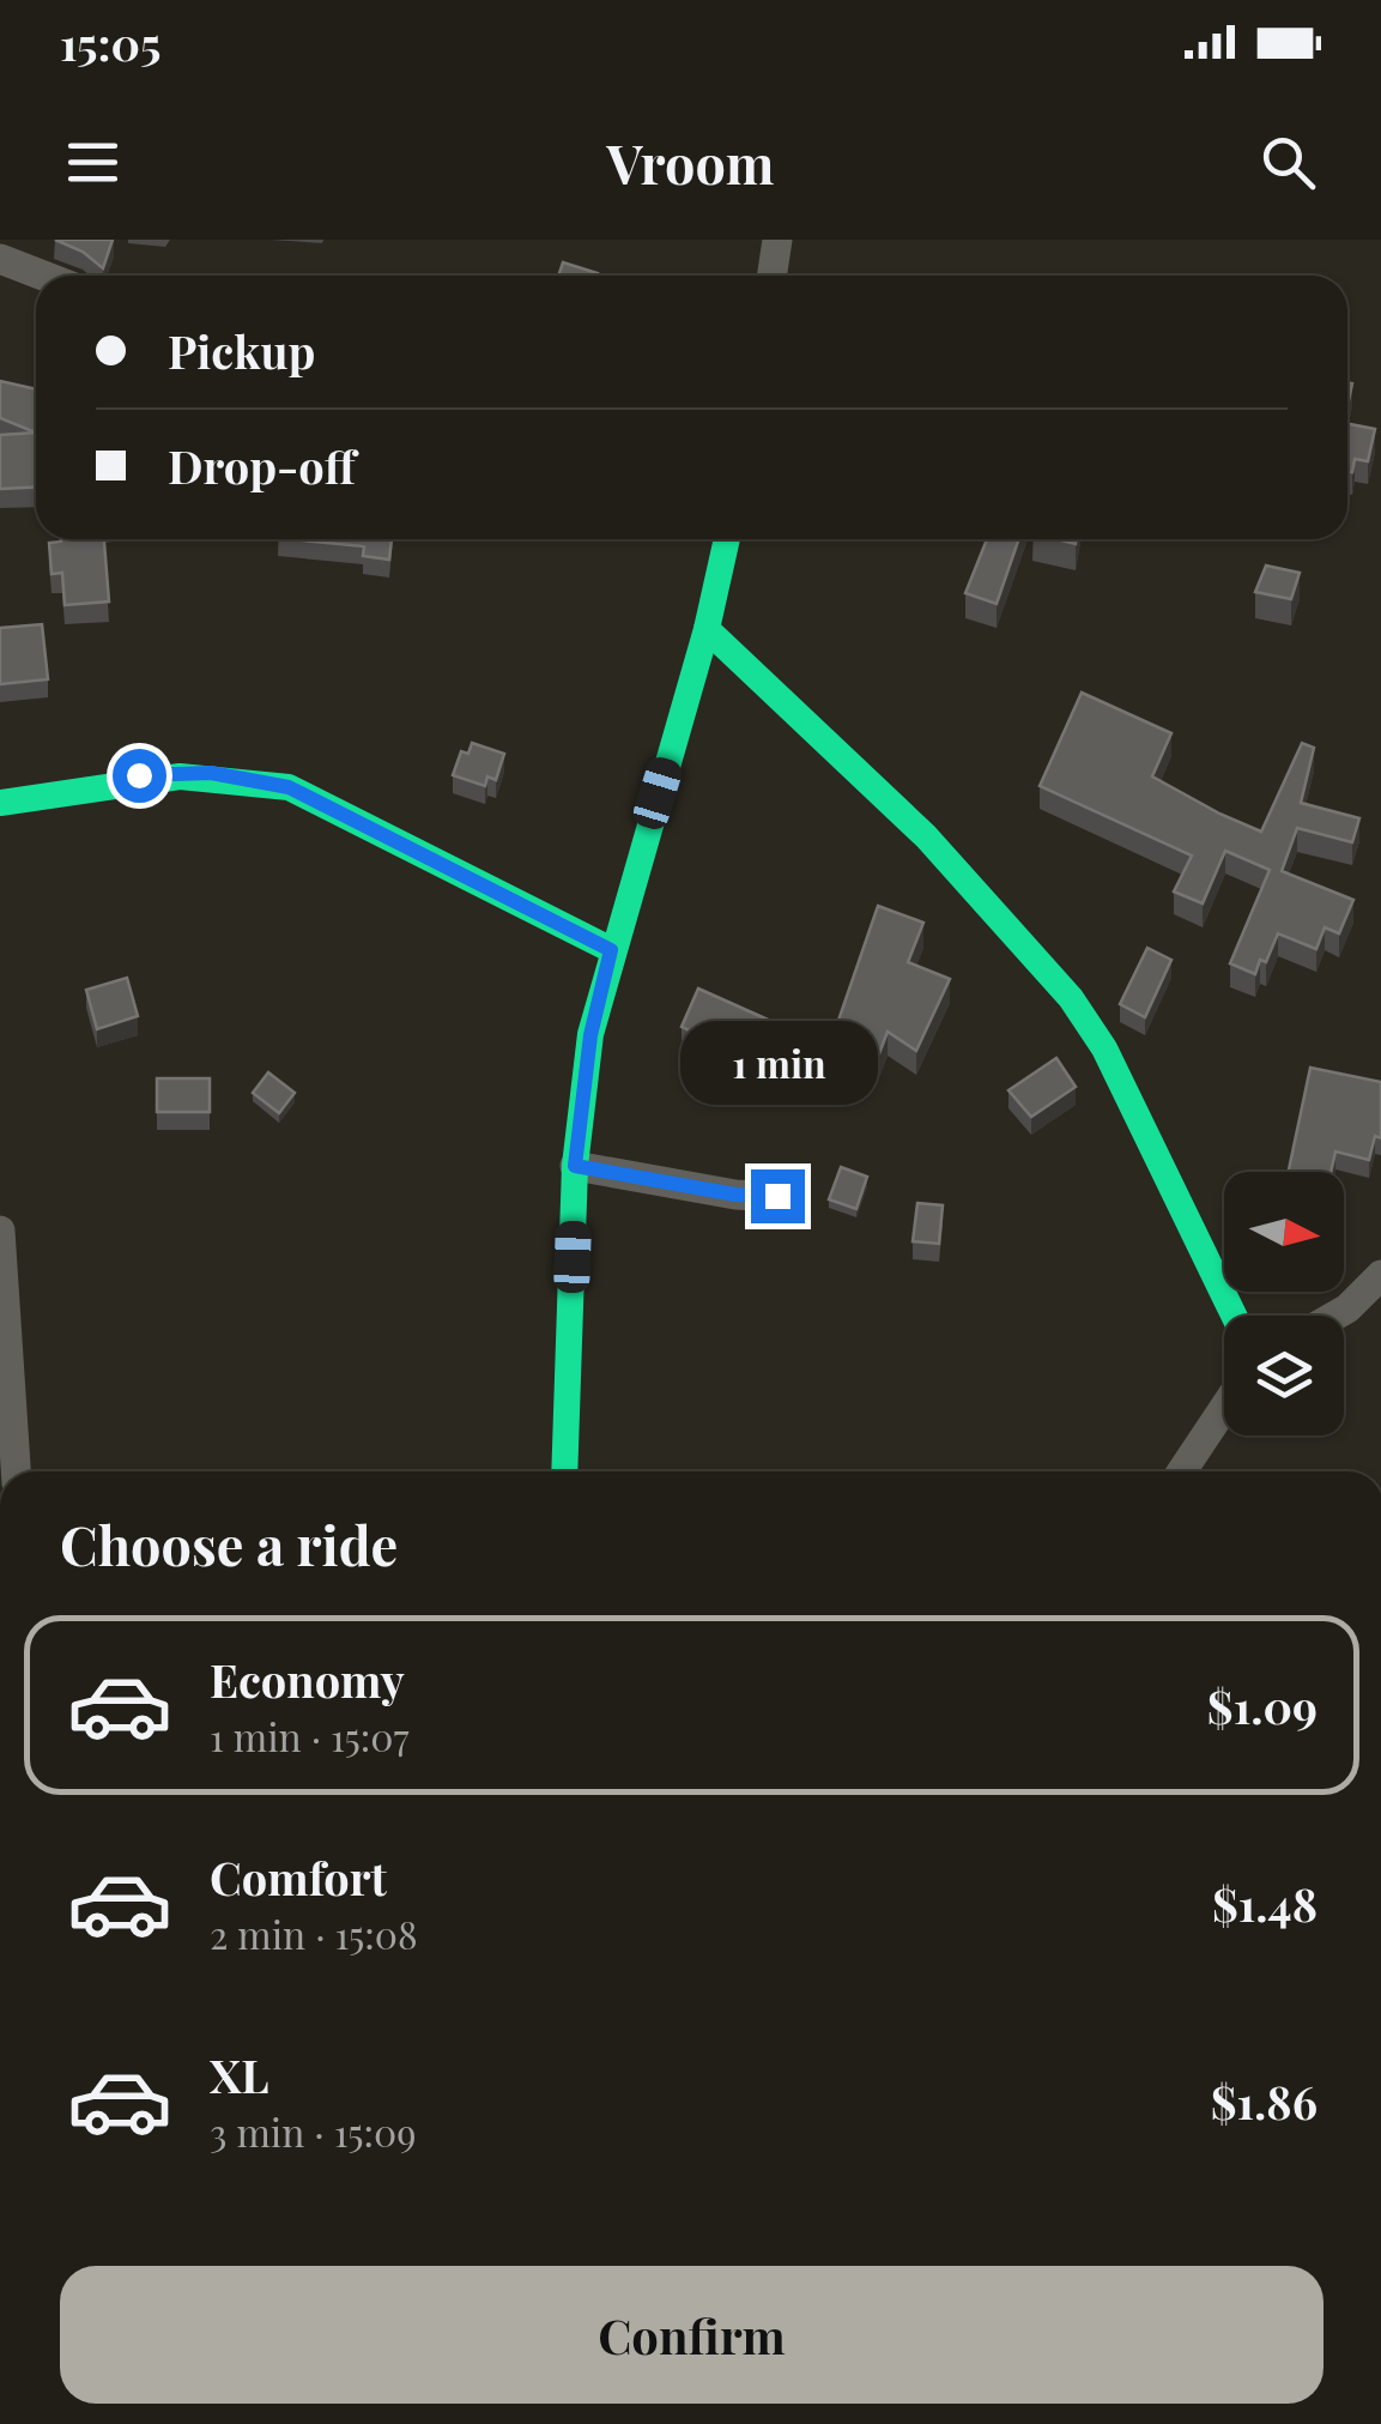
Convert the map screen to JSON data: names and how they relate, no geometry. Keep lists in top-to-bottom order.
{
  "north": "right",
  "page": {
    "status": "15:05",
    "header": "Vroom",
    "banner": ["Pickup", "Drop-off"],
    "bubble": "1 min",
    "heading": "Choose a ride",
    "list": [
      {
        "name": "Economy",
        "note": "1 min · 15:07",
        "value": "$1.09"
      },
      {
        "name": "Comfort",
        "note": "2 min · 15:08",
        "value": "$1.48"
      },
      {
        "name": "XL",
        "note": "3 min · 15:09",
        "value": "$1.86"
      }
    ],
    "buttons": "Confirm"
  }
}
